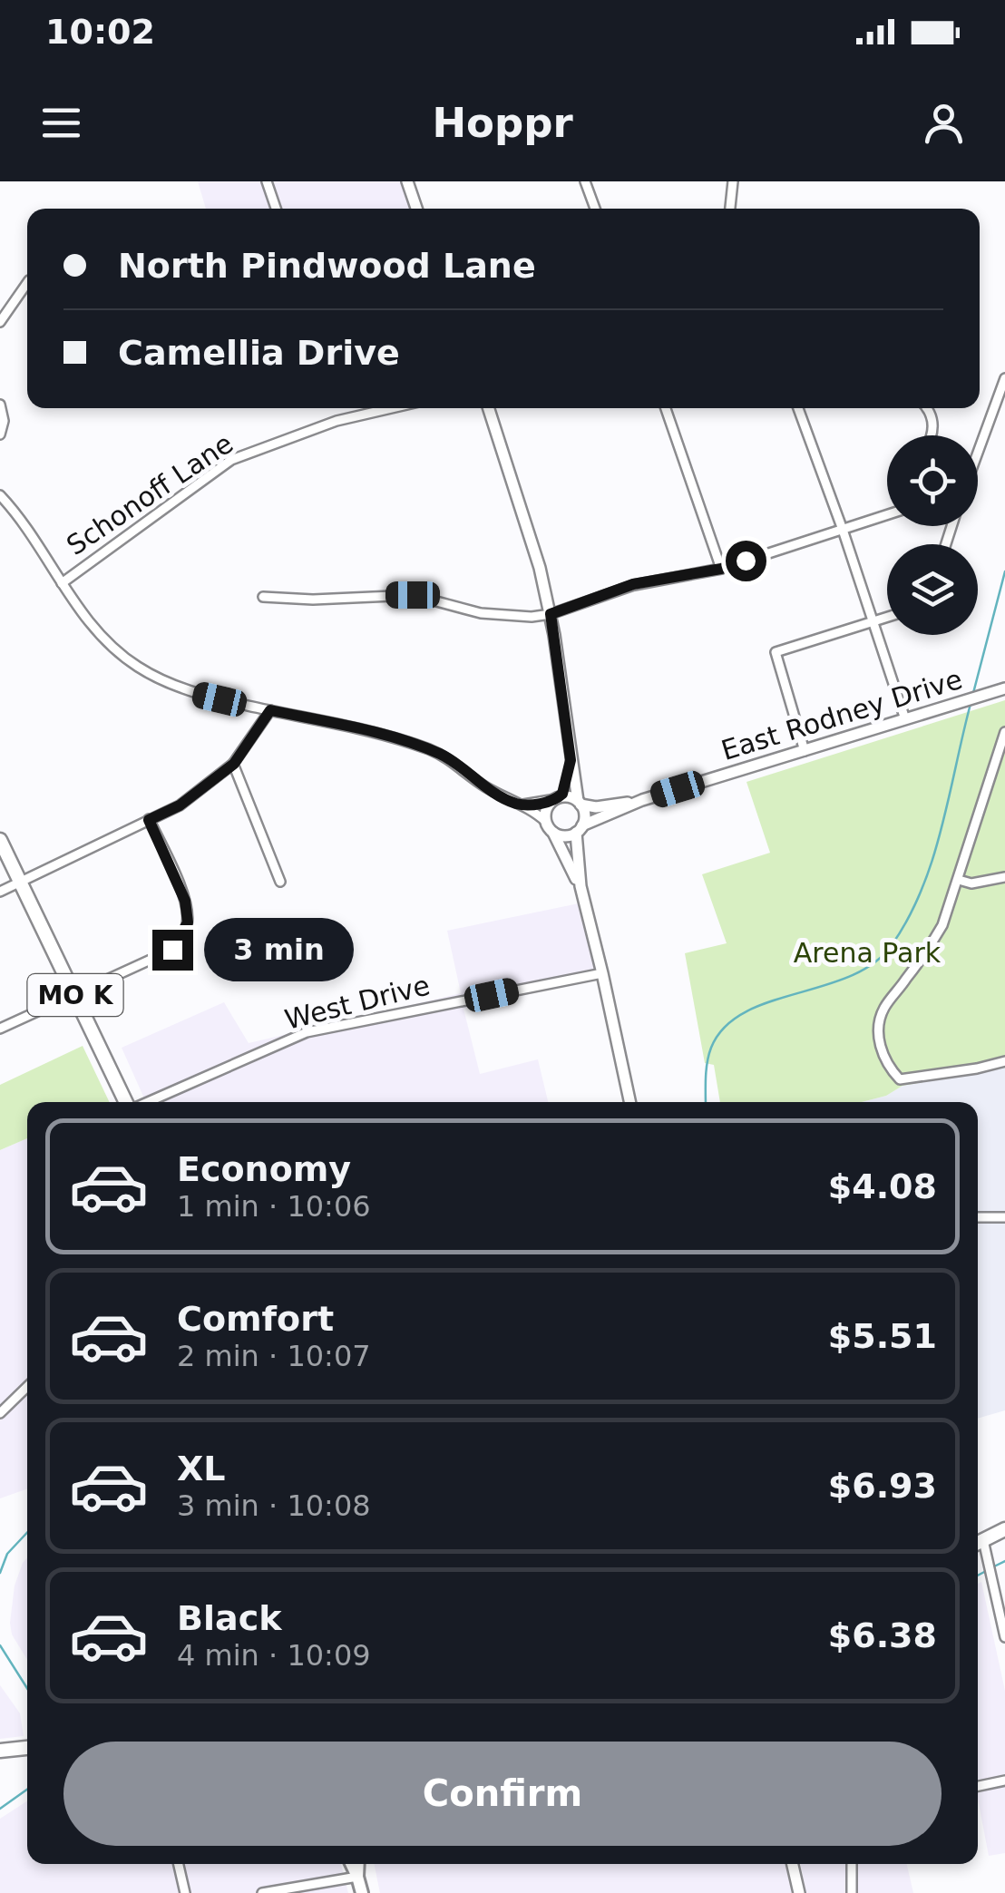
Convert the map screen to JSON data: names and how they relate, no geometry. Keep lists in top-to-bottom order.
{
  "streets": {
    "main road": ["MO K"],
    "street": ["Schonoff Lane", "East Rodney Drive", "West Drive"]
  },
  "parks": ["Arena Park"],
  "page": {
    "status": "10:02",
    "header": "Hoppr",
    "banner": ["North Pindwood Lane", "Camellia Drive"],
    "bubble": "3 min",
    "list": [
      {
        "name": "Economy",
        "note": "1 min · 10:06",
        "value": "$4.08"
      },
      {
        "name": "Comfort",
        "note": "2 min · 10:07",
        "value": "$5.51"
      },
      {
        "name": "XL",
        "note": "3 min · 10:08",
        "value": "$6.93"
      },
      {
        "name": "Black",
        "note": "4 min · 10:09",
        "value": "$6.38"
      }
    ],
    "buttons": "Confirm"
  }
}
